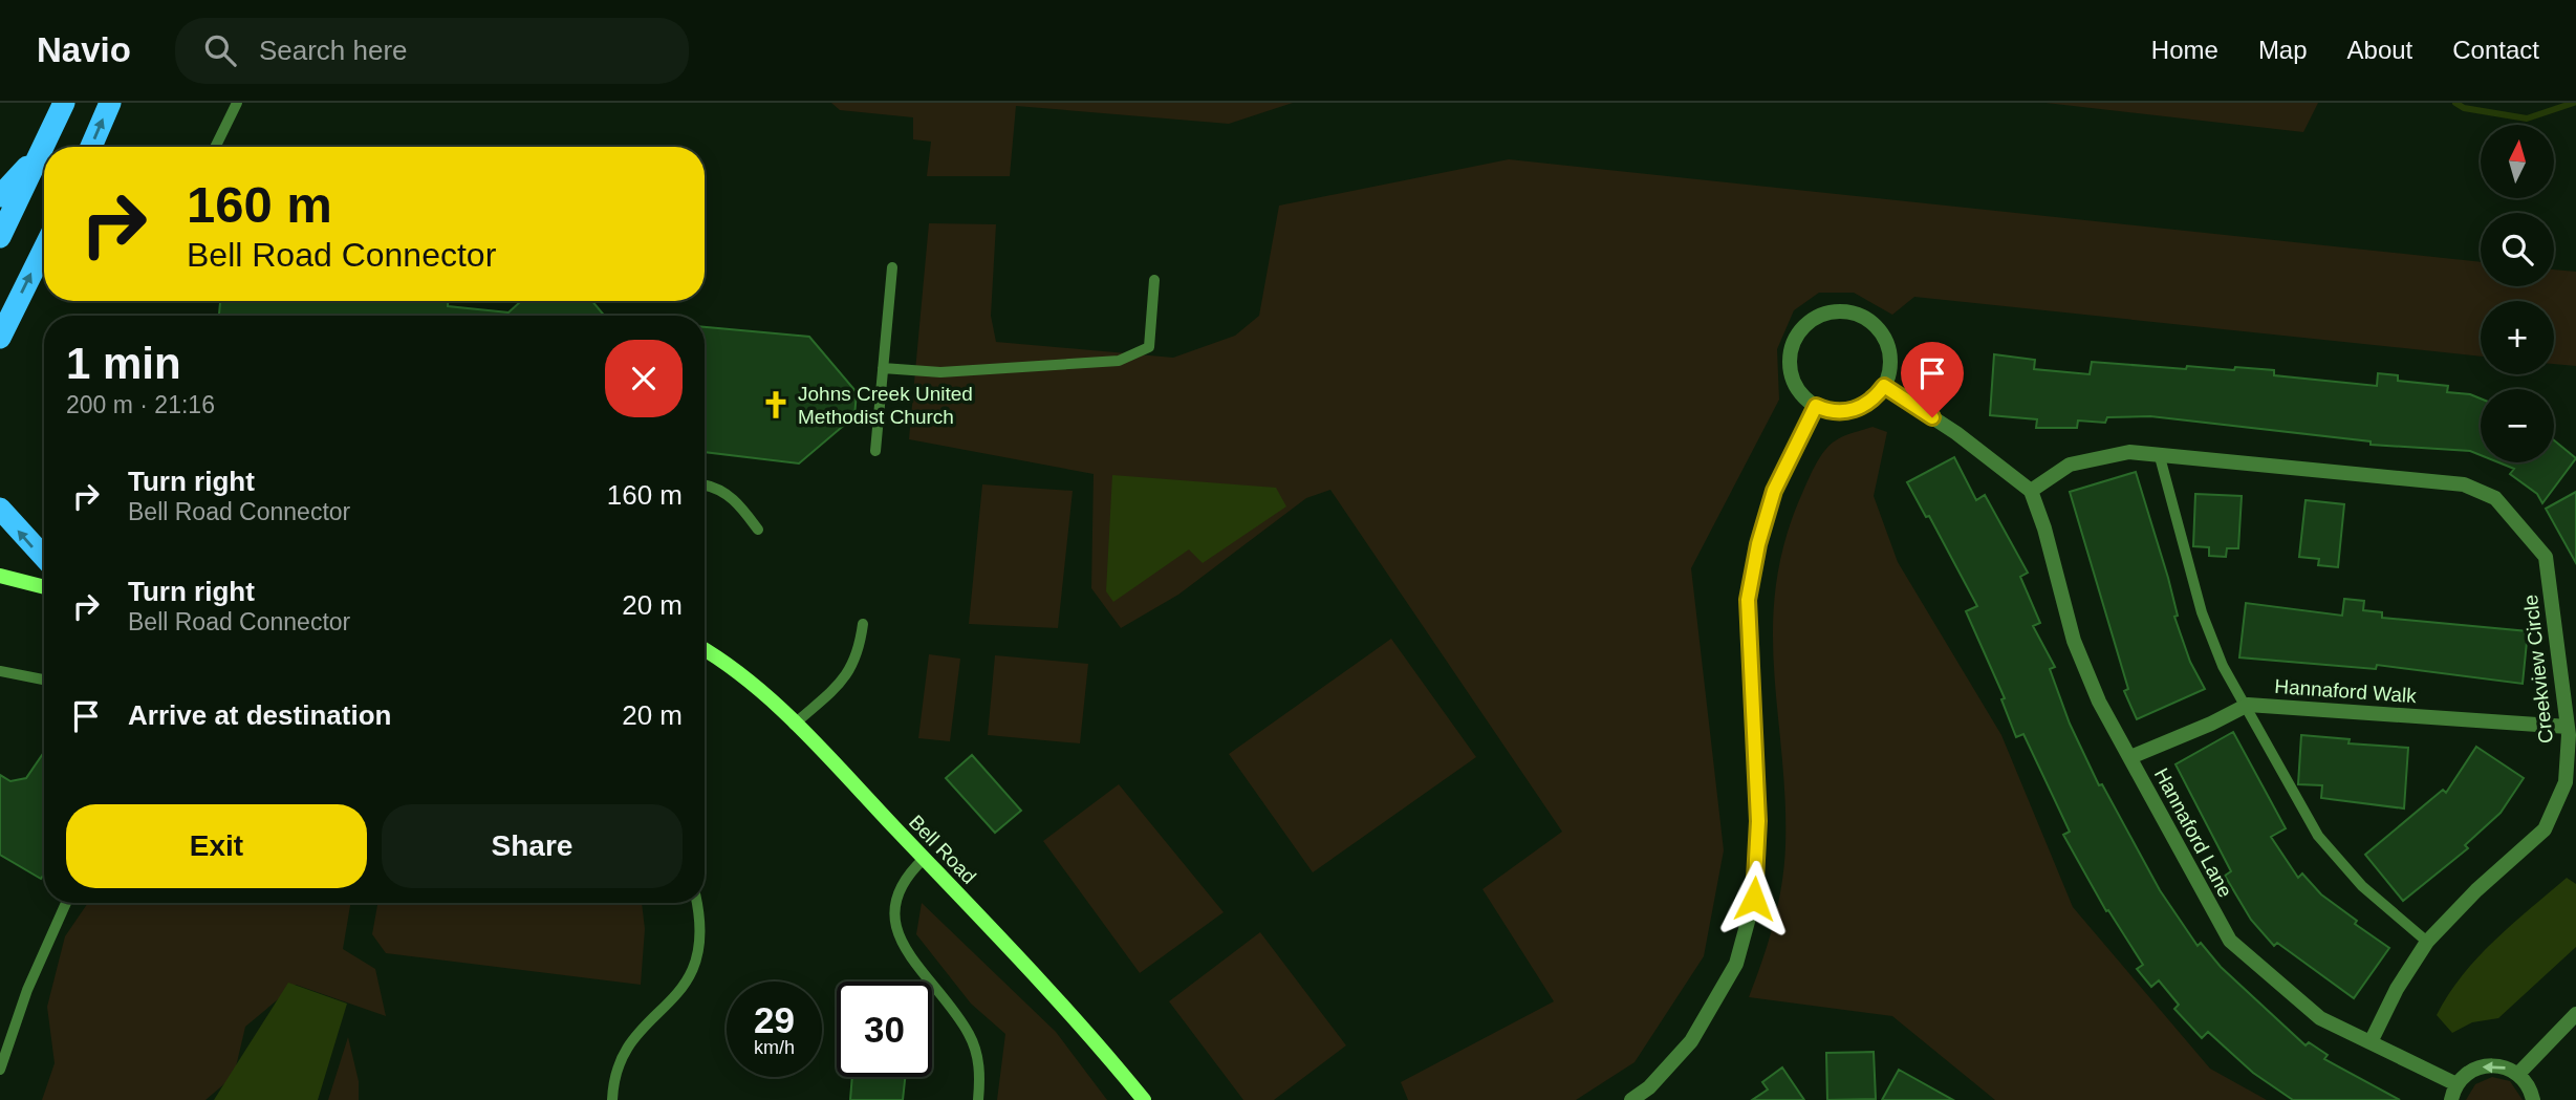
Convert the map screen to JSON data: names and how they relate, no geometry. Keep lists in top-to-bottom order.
{
  "streets": {
    "street": [
      "Creekview Circle",
      "Hannaford Walk",
      "Hannaford Lane",
      "Bell Road"
    ]
  },
  "crossings": [
    ["Creekview Circle", "Hannaford Walk"],
    ["Creekview Circle", "Hannaford Lane"],
    ["Hannaford Walk", "Hannaford Lane"]
  ],
  "places": {
    "church": ["Johns Creek United Methodist Church"]
  },
  "north": "top",
  "page": {
    "header": "Navio",
    "search": "Search here",
    "nav": [
      "Home",
      "Map",
      "About",
      "Contact"
    ],
    "map_buttons": ["+", "−"],
    "turn": ["160 m", "Bell Road Connector"],
    "heading": ["1 min", "200 m · 21:16"],
    "list": [
      {
        "name": "Turn right",
        "note": "Bell Road Connector",
        "value": "160 m"
      },
      {
        "name": "Turn right",
        "note": "Bell Road Connector",
        "value": "20 m"
      },
      {
        "name": "Arrive at destination",
        "value": "20 m"
      }
    ],
    "buttons": ["Exit", "Share"],
    "speed": "29 km/h",
    "limit": "30"
  }
}
